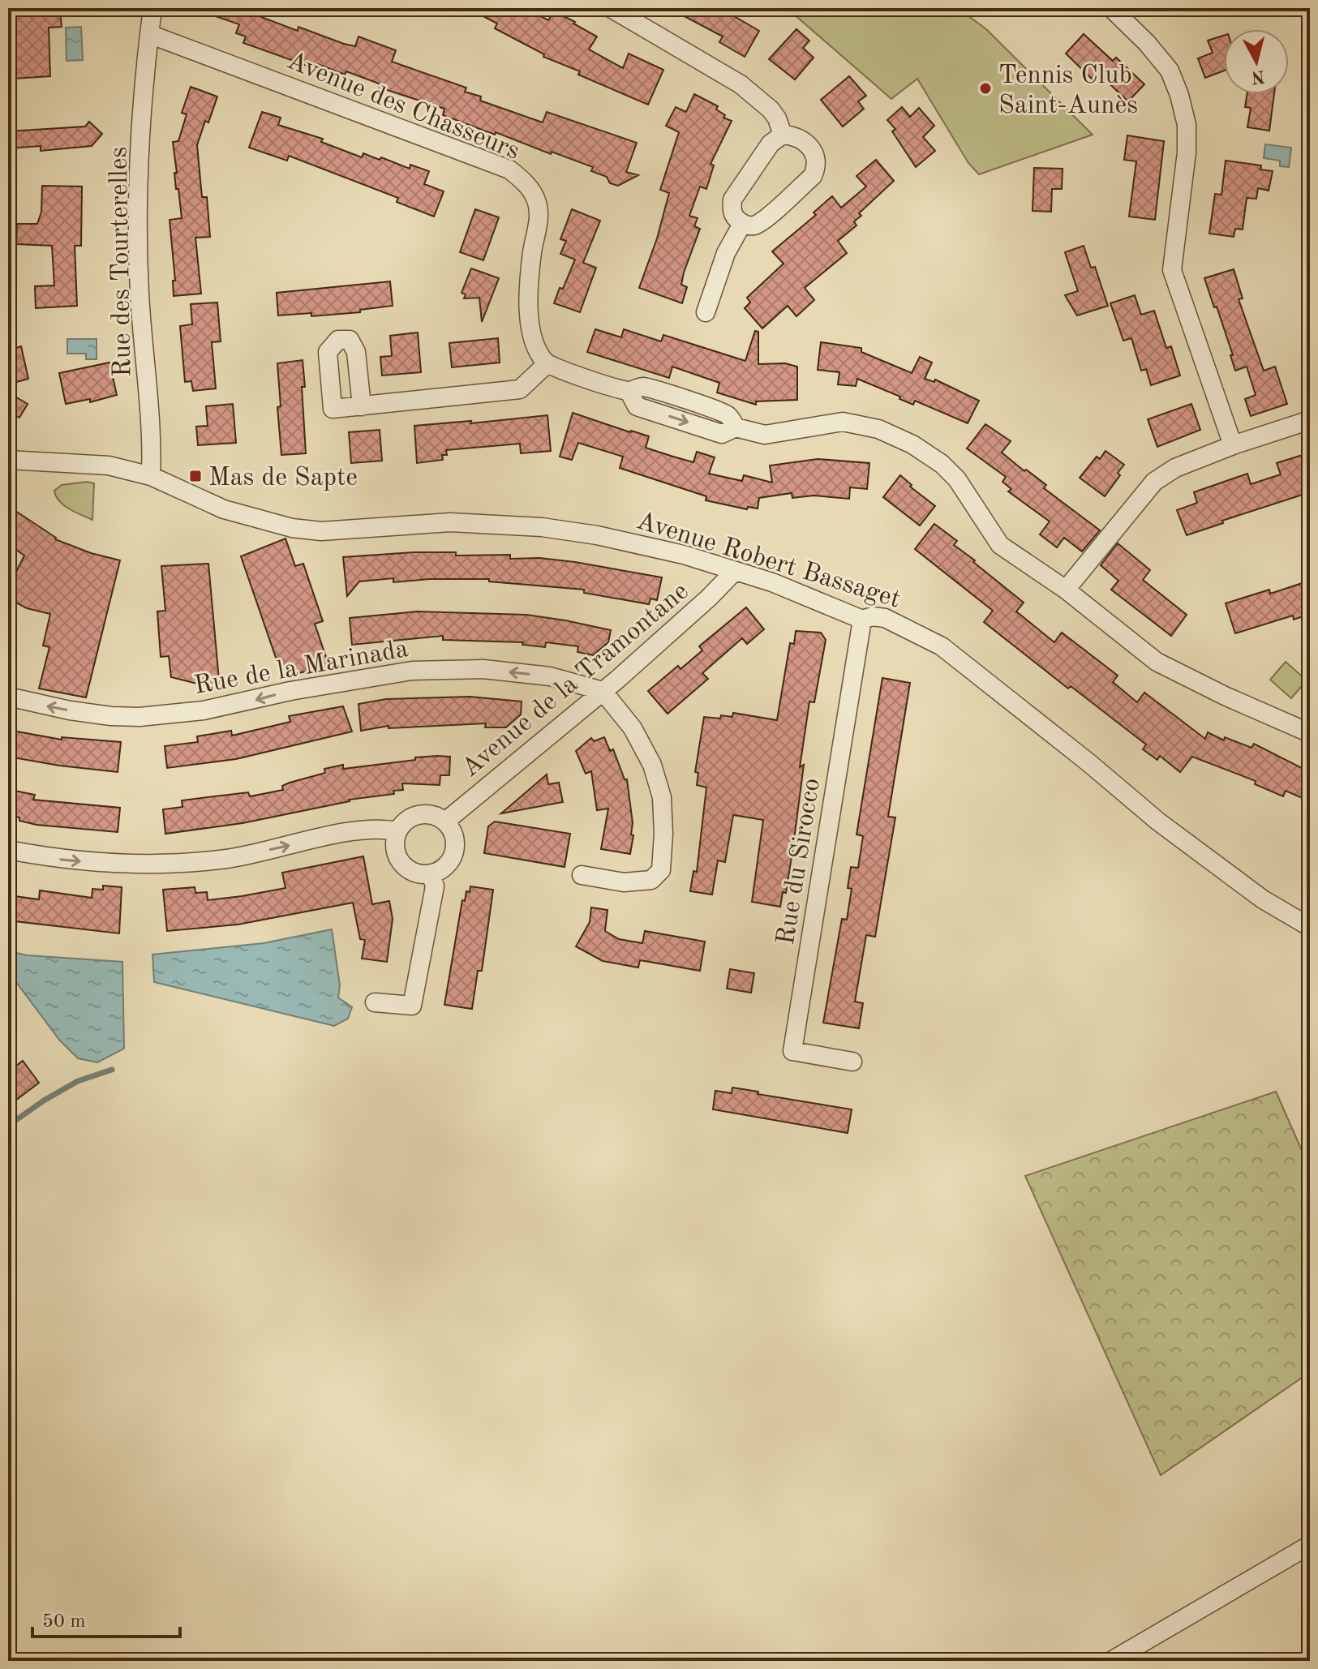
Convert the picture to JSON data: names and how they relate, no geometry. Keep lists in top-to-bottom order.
{
  "streets": {
    "street": [
      "Avenue des Chasseurs",
      "Rue des Tourterelles",
      "Avenue Robert Bassaget",
      "Rue de la Marinada",
      "Avenue de la Tramontane",
      "Rue du Sirocco"
    ]
  },
  "crossings": [
    ["Avenue des Chasseurs", "Rue des Tourterelles"],
    ["Rue des Tourterelles", "Avenue Robert Bassaget"],
    ["Avenue Robert Bassaget", "Avenue de la Tramontane"],
    ["Avenue Robert Bassaget", "Rue du Sirocco"],
    ["Rue de la Marinada", "Avenue de la Tramontane"]
  ],
  "places": {
    "other": ["Tennis Club Saint-Aunès"],
    "transit": ["Mas de Sapte"]
  },
  "scale_bar": "50 m",
  "north": "bottom"
}
